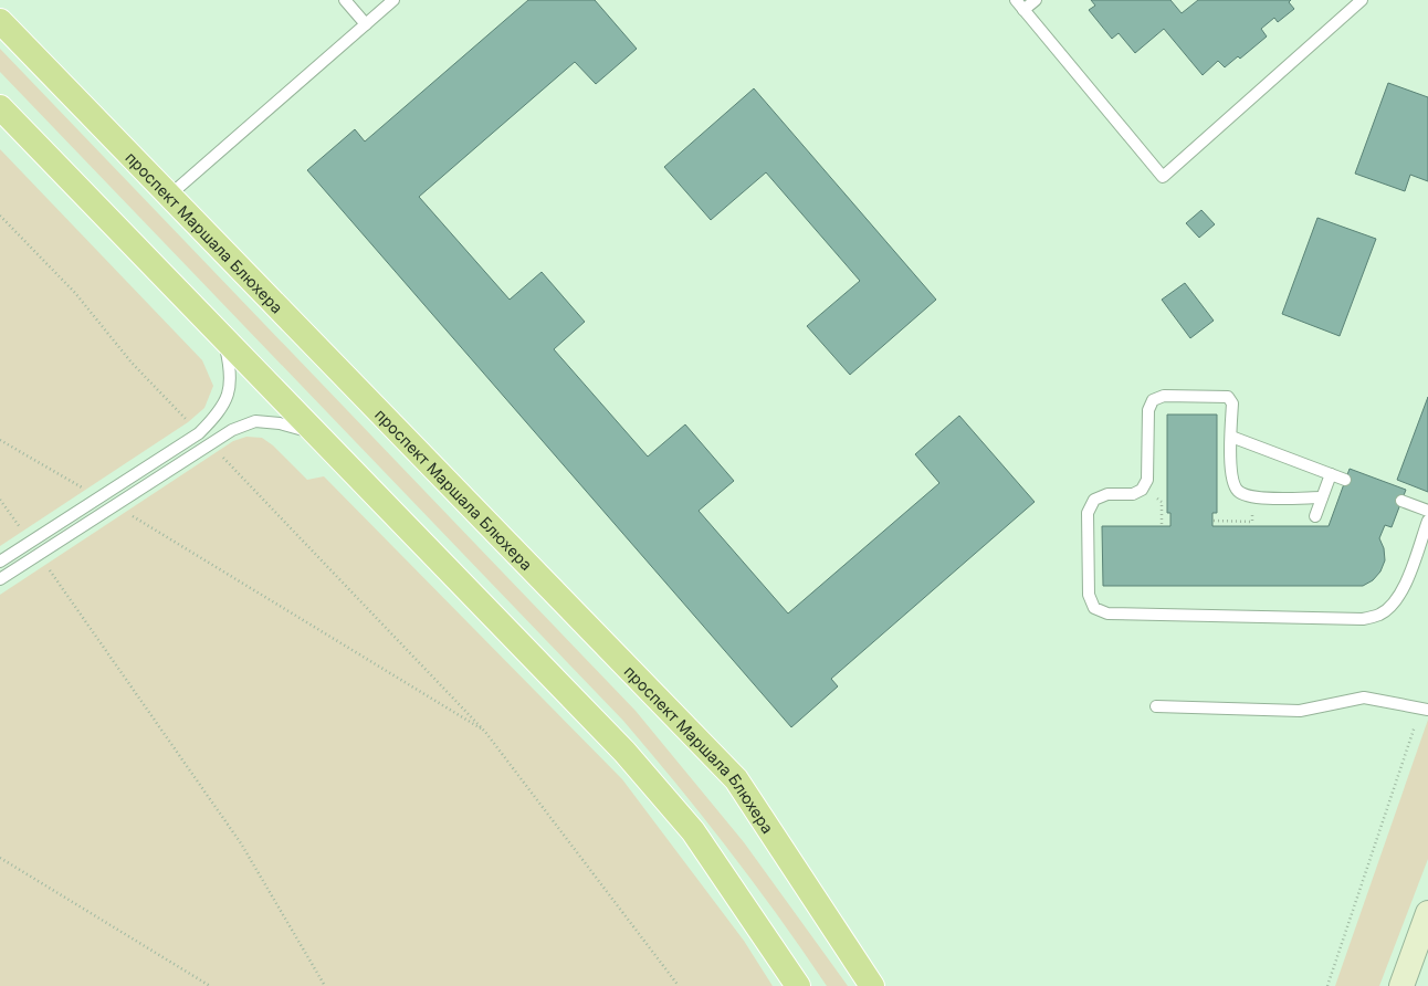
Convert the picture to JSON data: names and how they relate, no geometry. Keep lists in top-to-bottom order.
{
  "streets": {
    "main road": ["проспект Маршала Блюхера"]
  }
}
